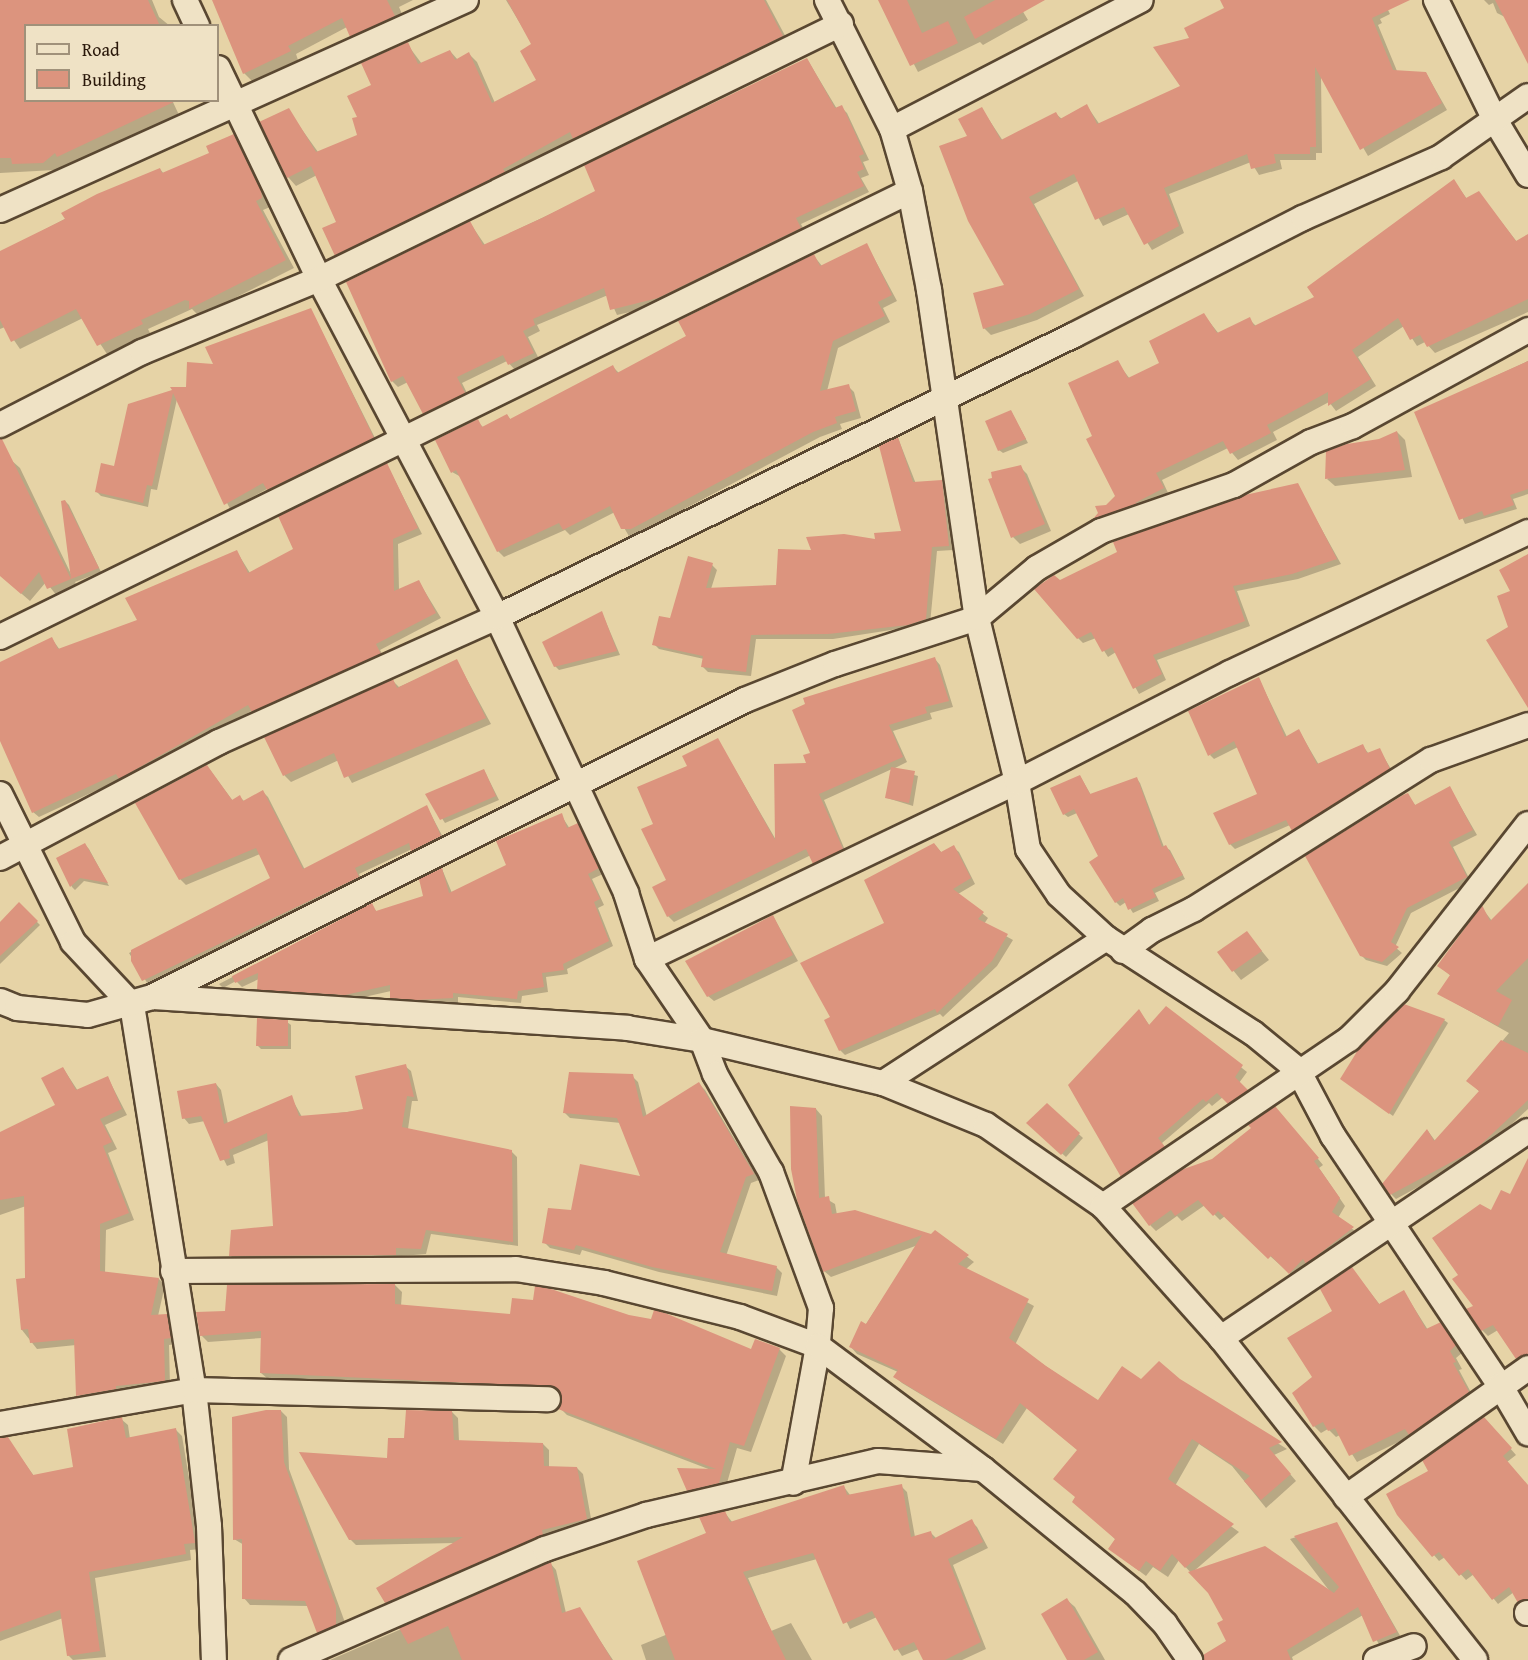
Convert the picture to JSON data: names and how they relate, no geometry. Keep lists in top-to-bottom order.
{
  "legend": ["Road", "Building"]
}
